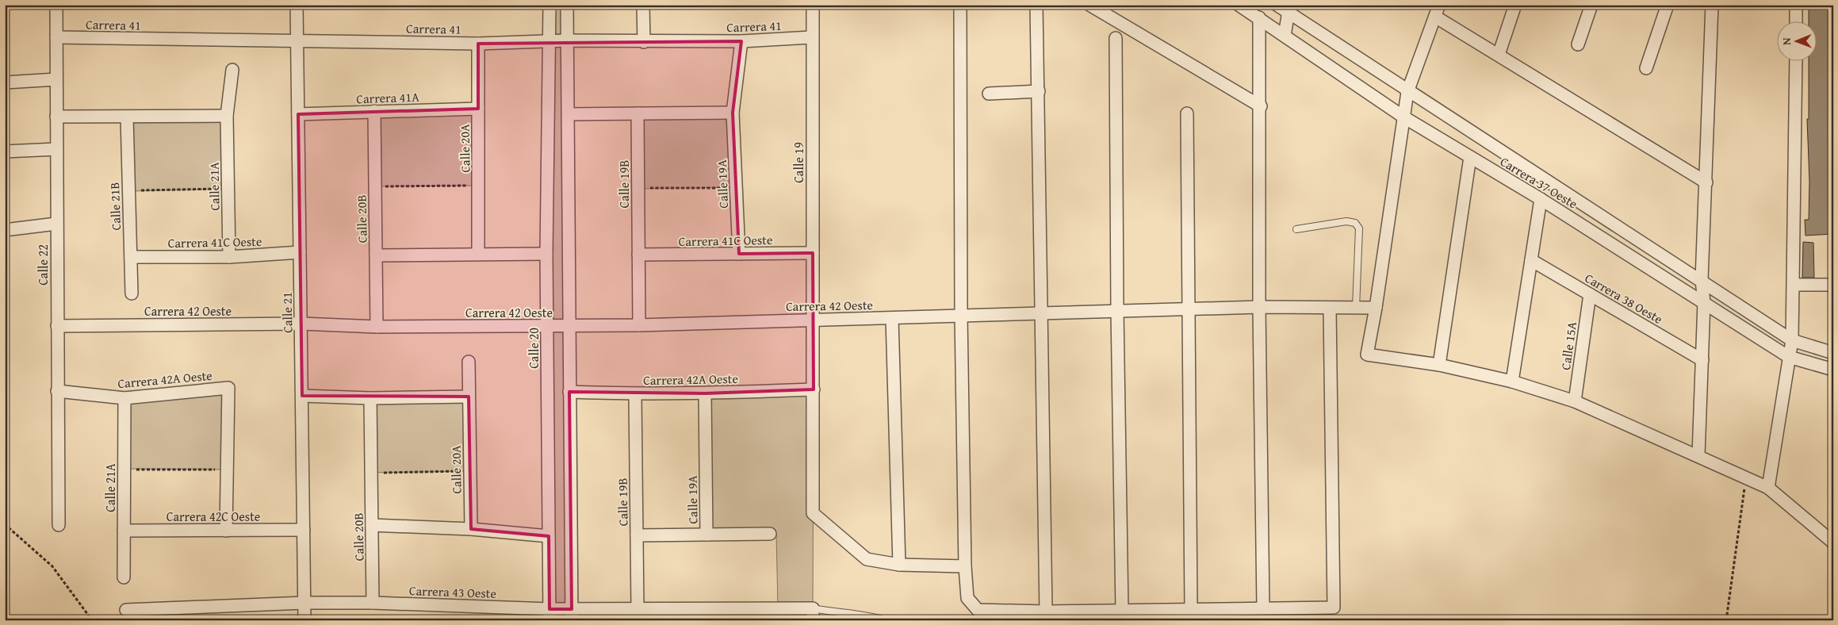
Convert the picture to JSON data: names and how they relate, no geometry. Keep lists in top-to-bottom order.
{
  "streets": {
    "street": [
      "Carrera 41",
      "Carrera 41A",
      "Calle 20A",
      "Calle 19",
      "Carrera 37 Oeste",
      "Calle 19B",
      "Calle 19A",
      "Calle 21A",
      "Calle 21B",
      "Calle 20B",
      "Carrera 41C Oeste",
      "Calle 22",
      "Carrera 38 Oeste",
      "Carrera 42 Oeste",
      "Calle 21",
      "Calle 15A",
      "Calle 20",
      "Carrera 42A Oeste",
      "Carrera 42C Oeste",
      "Carrera 43 Oeste"
    ]
  },
  "crossings": [
    ["Carrera 41", "Calle 20A"],
    ["Carrera 41", "Calle 19"],
    ["Carrera 41", "Calle 19A"],
    ["Carrera 41", "Calle 22"],
    ["Carrera 41", "Calle 21"],
    ["Carrera 41", "Calle 20"],
    ["Carrera 41A", "Calle 20A"],
    ["Carrera 41A", "Calle 20B"],
    ["Carrera 41A", "Calle 21"],
    ["Calle 19", "Carrera 41C Oeste"],
    ["Calle 19", "Carrera 42 Oeste"],
    ["Calle 19", "Carrera 42A Oeste"],
    ["Calle 19B", "Carrera 41C Oeste"],
    ["Calle 19B", "Carrera 42 Oeste"],
    ["Calle 19B", "Carrera 42A Oeste"],
    ["Calle 19B", "Carrera 43 Oeste"],
    ["Calle 19A", "Carrera 41C Oeste"],
    ["Calle 19A", "Carrera 42A Oeste"],
    ["Calle 21A", "Carrera 41C Oeste"],
    ["Calle 21A", "Carrera 42A Oeste"],
    ["Calle 21A", "Carrera 42C Oeste"],
    ["Calle 21B", "Carrera 41C Oeste"],
    ["Calle 20B", "Carrera 42 Oeste"],
    ["Calle 20B", "Carrera 43 Oeste"],
    ["Carrera 41C Oeste", "Calle 21"],
    ["Calle 22", "Carrera 42 Oeste"],
    ["Calle 22", "Carrera 42A Oeste"],
    ["Carrera 38 Oeste", "Calle 15A"],
    ["Carrera 42 Oeste", "Calle 21"],
    ["Carrera 42 Oeste", "Calle 20"],
    ["Calle 21", "Carrera 42C Oeste"],
    ["Calle 21", "Carrera 43 Oeste"],
    ["Calle 20", "Carrera 43 Oeste"]
  ],
  "north": "left"
}
